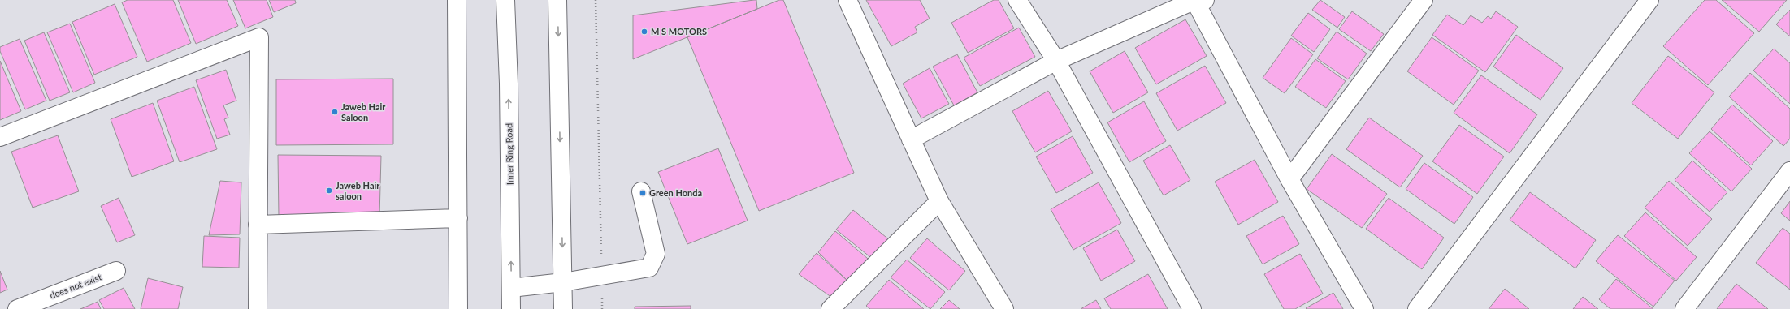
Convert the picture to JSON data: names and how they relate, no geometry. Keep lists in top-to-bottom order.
{
  "streets": {
    "main road": ["Inner Ring Road", "does not exist"]
  },
  "places": [
    "M S MOTORS",
    "Jaweb Hair Saloon",
    "Jaweb Hair saloon",
    "Green Honda"
  ]
}
